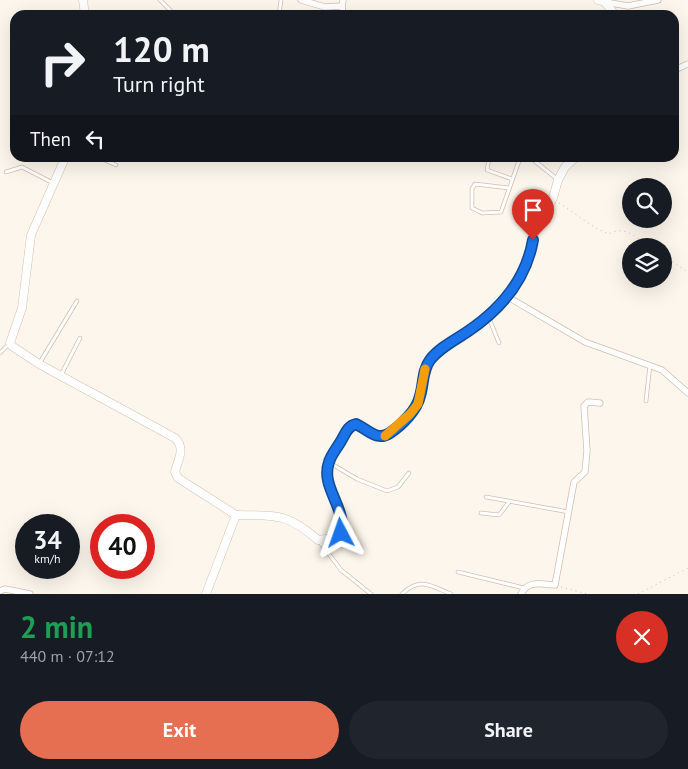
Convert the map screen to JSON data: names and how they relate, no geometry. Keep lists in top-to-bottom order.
{
  "page": {
    "turn": ["120 m", "Turn right"],
    "then": "Then",
    "speed": "34 km/h",
    "limit": "40",
    "heading": ["2 min", "440 m · 07:12"],
    "buttons": ["Exit", "Share"]
  }
}
